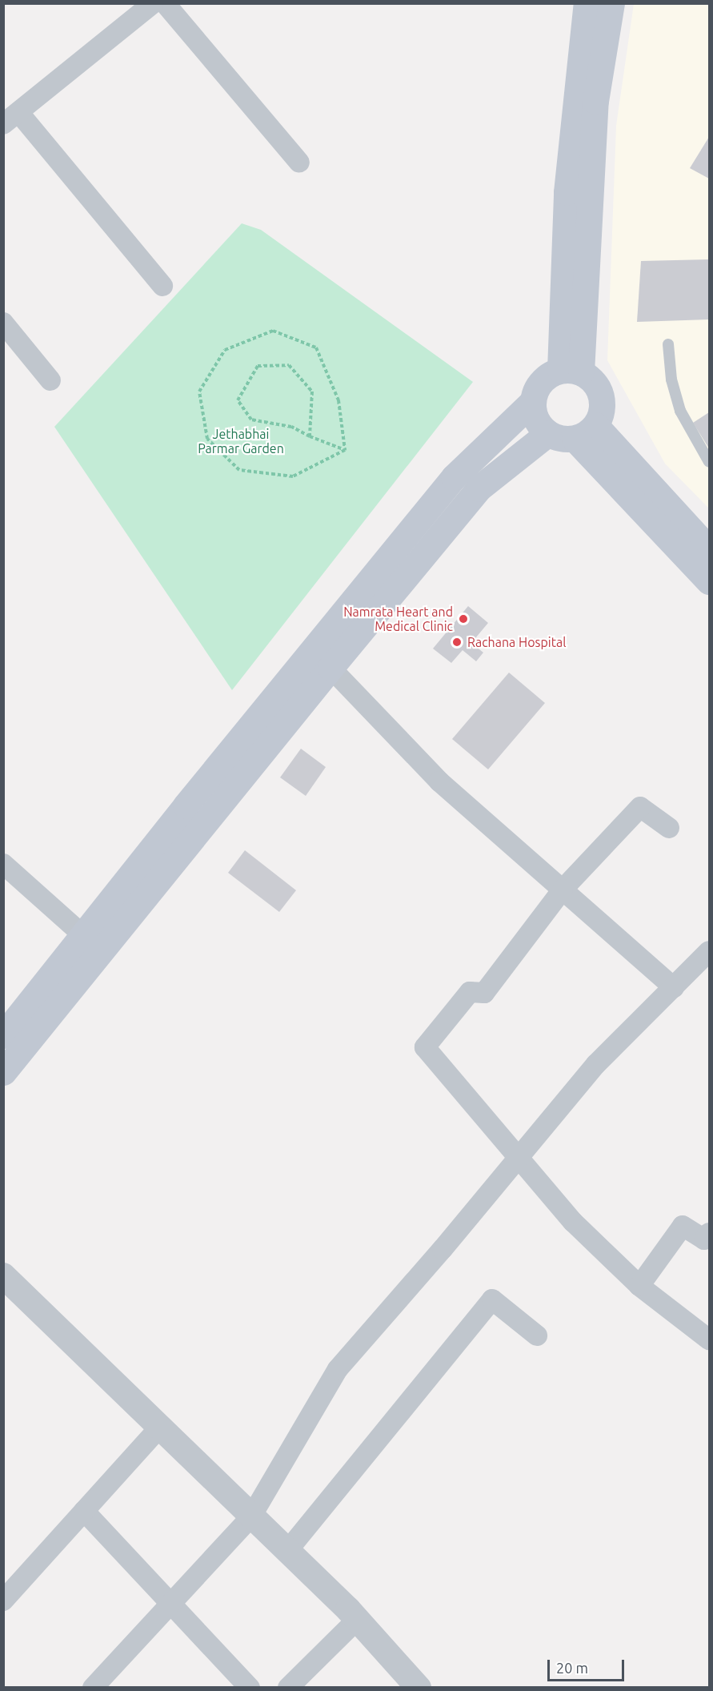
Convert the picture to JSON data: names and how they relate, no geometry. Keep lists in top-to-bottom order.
{
  "parks": ["Jethabhai Parmar Garden"],
  "places": ["Namrata Heart and Medical Clinic", "Rachana Hospital"],
  "scale_bar": "20 m"
}
